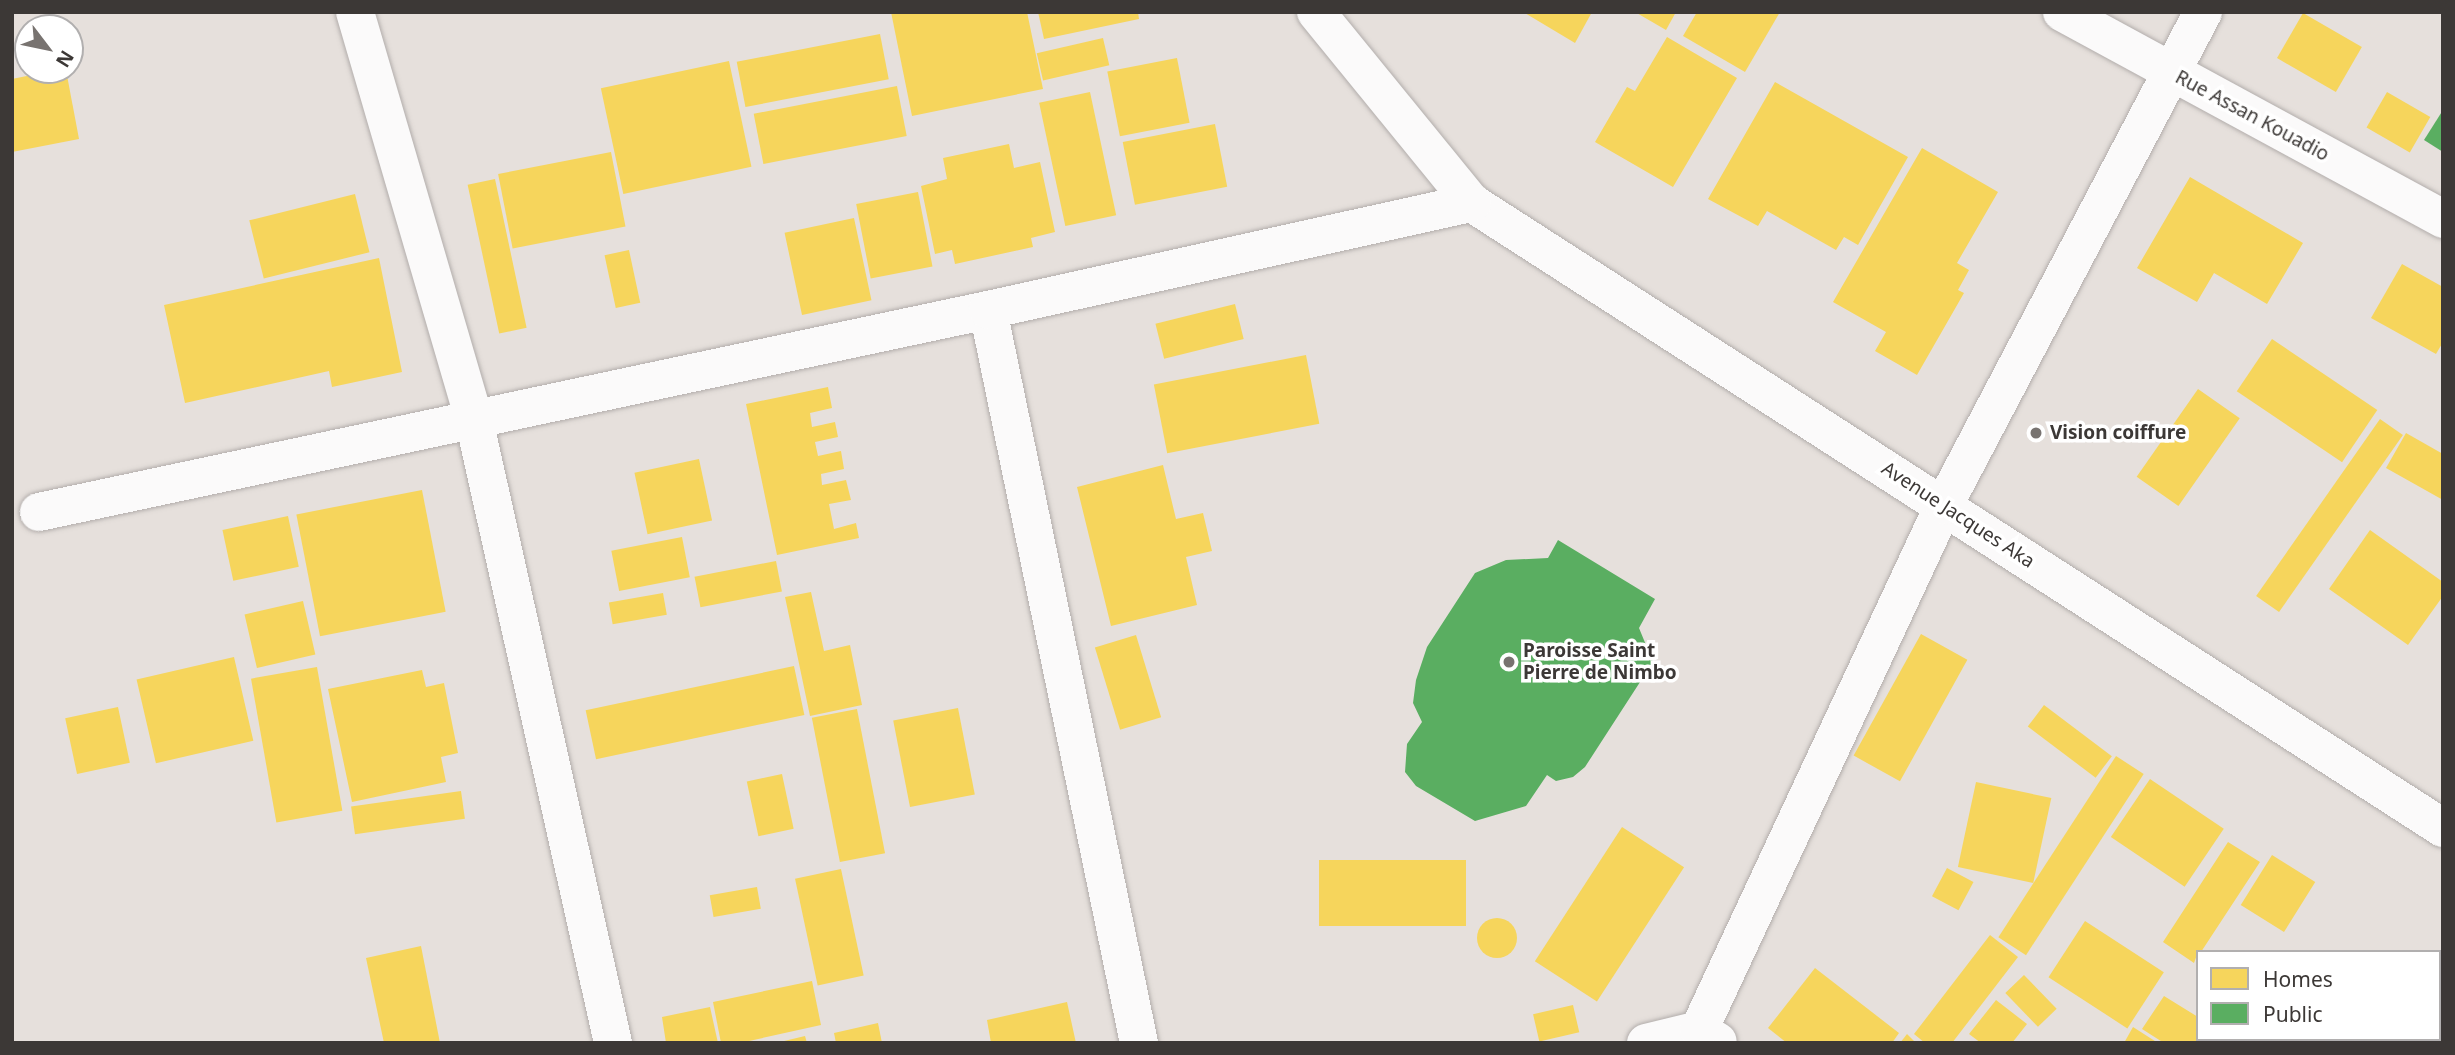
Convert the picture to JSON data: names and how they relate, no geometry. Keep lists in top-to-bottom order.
{
  "streets": {
    "street": ["Rue Assan Kouadio", "Avenue Jacques Aka"]
  },
  "places": ["Vision coiffure", "Paroisse Saint Pierre de Nimbo"],
  "legend": ["Homes", "Public"],
  "north": "bottom right"
}
